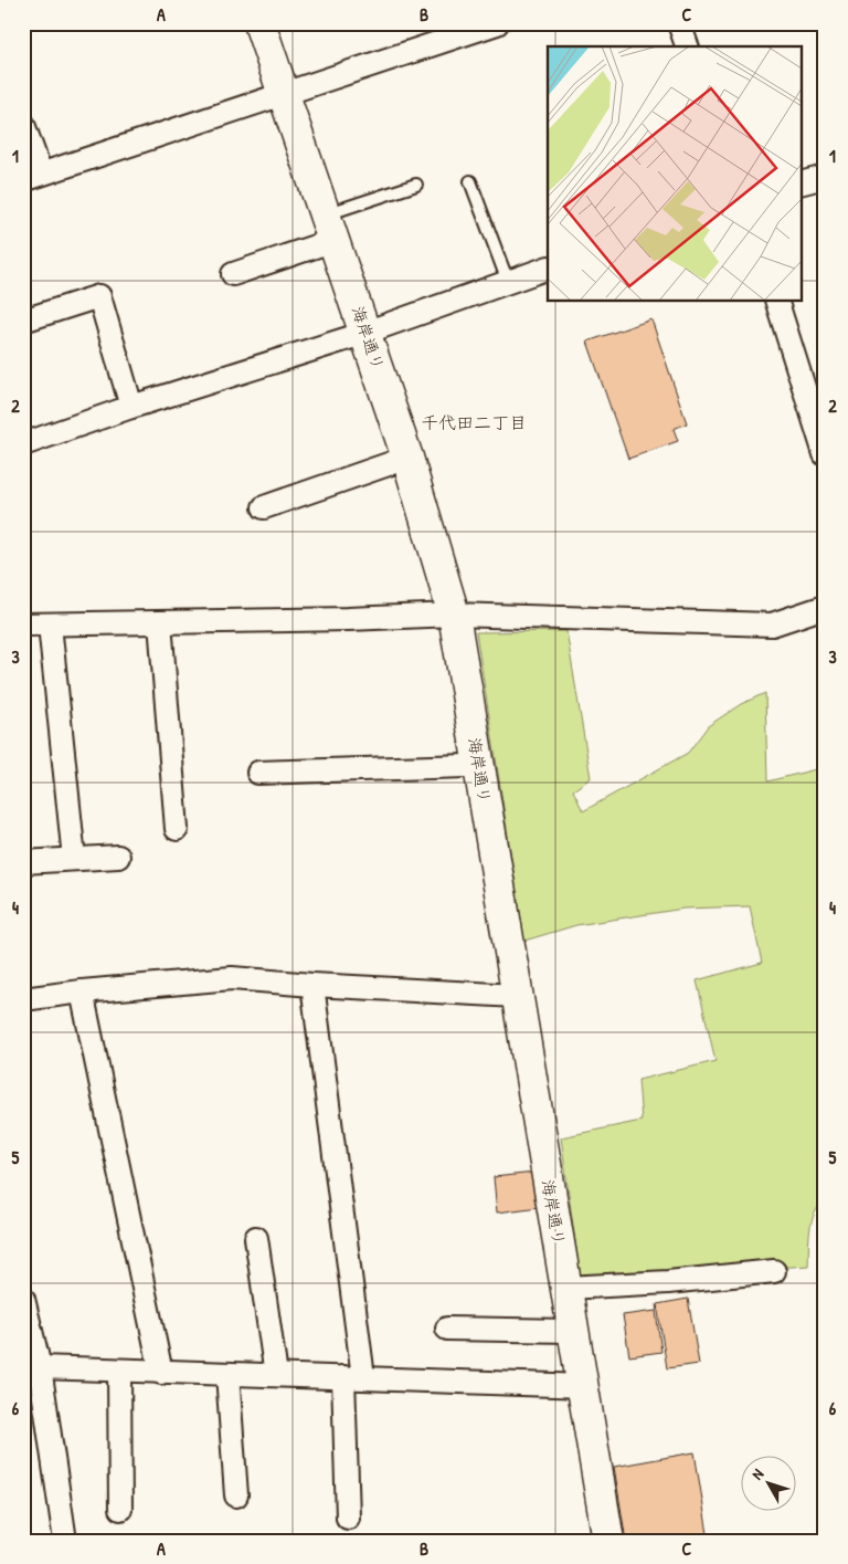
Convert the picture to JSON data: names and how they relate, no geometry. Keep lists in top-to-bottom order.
{
  "streets": {
    "street": ["海岸通り"]
  },
  "districts": ["千代田二丁目"],
  "north": "top left",
  "grid": {
    "columns": ["A", "B", "C"],
    "rows": [
      "1",
      "2",
      "3",
      "4",
      "5",
      "6"
    ]
  }
}
